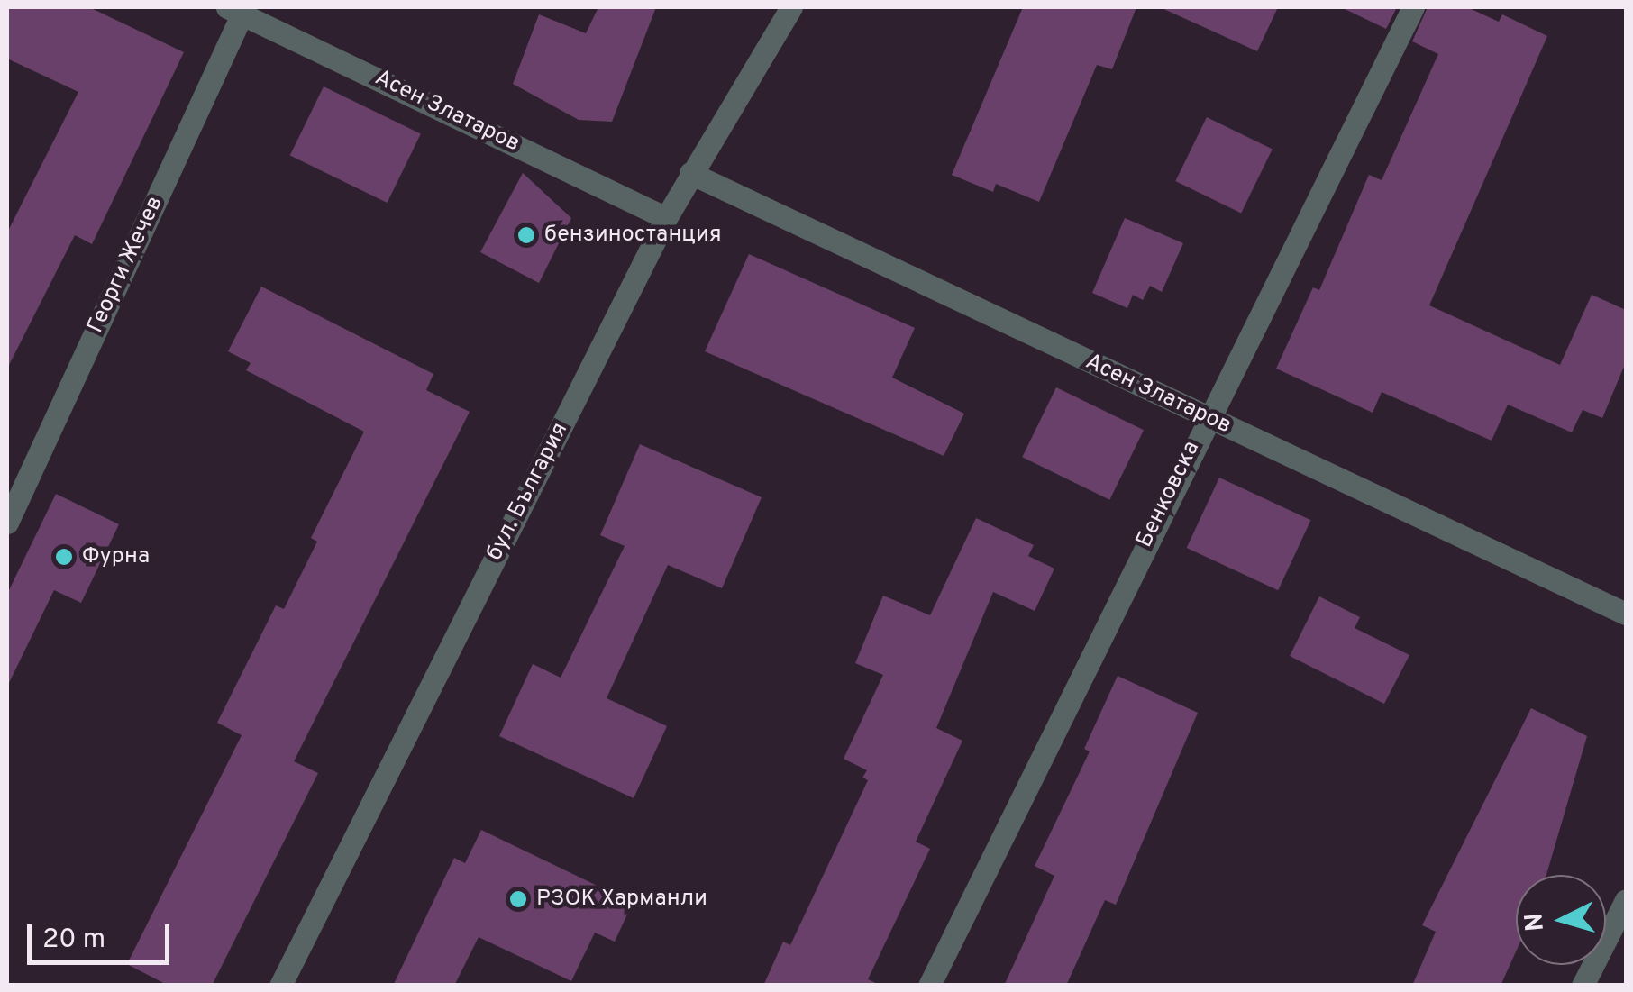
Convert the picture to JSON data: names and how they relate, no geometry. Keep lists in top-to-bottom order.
{
  "streets": {
    "street": [
      "Асен Златаров",
      "Георги Жечев",
      "бул. България",
      "Бенковска"
    ]
  },
  "crossings": [
    ["Асен Златаров", "Георги Жечев"],
    ["Асен Златаров", "бул. България"],
    ["Асен Златаров", "Бенковска"]
  ],
  "places": ["бензиностанция", "Фурна", "РЗОК Харманли"],
  "scale_bar": "20 m",
  "north": "left"
}
